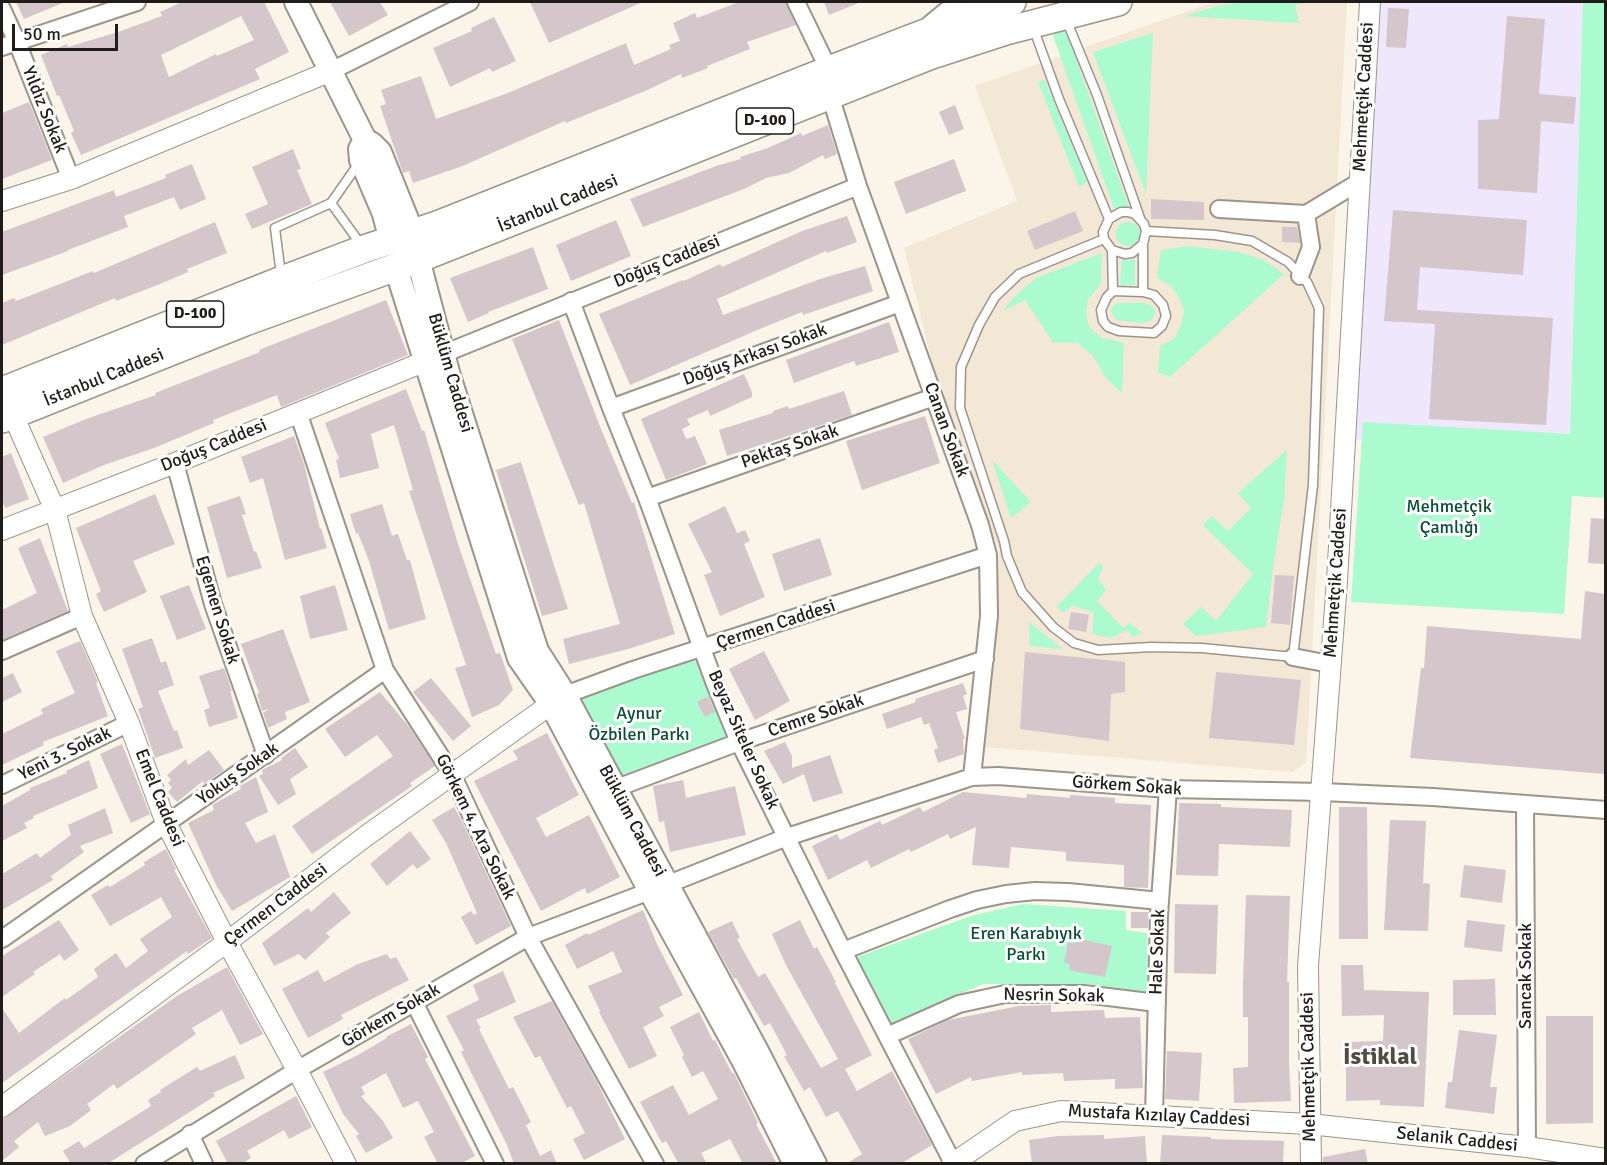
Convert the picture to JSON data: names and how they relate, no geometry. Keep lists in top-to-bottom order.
{
  "streets": {
    "highway": ["D-100", "İstanbul Caddesi"],
    "main road": ["Büklüm Caddesi"],
    "street": [
      "Mehmetçik Caddesi",
      "Yıldız Sokak",
      "Doğuş Caddesi",
      "Doğuş Arkası Sokak",
      "Canan Sokak",
      "Pektaş Sokak",
      "Egemen Sokak",
      "Çermen Caddesi",
      "Cemre Sokak",
      "Beyaz Siteler Sokak",
      "Yeni 3. Sokak",
      "Yokuş Sokak",
      "Görkem Sokak",
      "Emel Caddesi",
      "Görkem 4. Ara Sokak",
      "Hale Sokak",
      "Sancak Sokak",
      "Nesrin Sokak",
      "Mustafa Kızılay Caddesi",
      "Selanik Caddesi"
    ]
  },
  "crossings": [
    ["Mehmetçik Caddesi", "Görkem Sokak"],
    ["Mehmetçik Caddesi", "Mustafa Kızılay Caddesi"],
    ["Mehmetçik Caddesi", "Selanik Caddesi"],
    ["İstanbul Caddesi", "Büklüm Caddesi"],
    ["İstanbul Caddesi", "Canan Sokak"],
    ["İstanbul Caddesi", "Emel Caddesi"],
    ["Doğuş Caddesi", "Büklüm Caddesi"],
    ["Doğuş Caddesi", "Canan Sokak"],
    ["Doğuş Caddesi", "Egemen Sokak"],
    ["Doğuş Caddesi", "Beyaz Siteler Sokak"],
    ["Doğuş Caddesi", "Emel Caddesi"],
    ["Doğuş Caddesi", "Görkem 4. Ara Sokak"],
    ["Doğuş Arkası Sokak", "Canan Sokak"],
    ["Doğuş Arkası Sokak", "Beyaz Siteler Sokak"],
    ["Büklüm Caddesi", "Çermen Caddesi"],
    ["Büklüm Caddesi", "Cemre Sokak"],
    ["Büklüm Caddesi", "Görkem Sokak"],
    ["Canan Sokak", "Pektaş Sokak"],
    ["Canan Sokak", "Çermen Caddesi"],
    ["Canan Sokak", "Cemre Sokak"],
    ["Canan Sokak", "Görkem Sokak"],
    ["Pektaş Sokak", "Beyaz Siteler Sokak"],
    ["Egemen Sokak", "Yokuş Sokak"],
    ["Çermen Caddesi", "Beyaz Siteler Sokak"],
    ["Çermen Caddesi", "Emel Caddesi"],
    ["Çermen Caddesi", "Görkem 4. Ara Sokak"],
    ["Cemre Sokak", "Beyaz Siteler Sokak"],
    ["Beyaz Siteler Sokak", "Görkem Sokak"],
    ["Beyaz Siteler Sokak", "Nesrin Sokak"],
    ["Beyaz Siteler Sokak", "Mustafa Kızılay Caddesi"],
    ["Yeni 3. Sokak", "Emel Caddesi"],
    ["Yokuş Sokak", "Emel Caddesi"],
    ["Yokuş Sokak", "Görkem 4. Ara Sokak"],
    ["Görkem Sokak", "Emel Caddesi"],
    ["Görkem Sokak", "Görkem 4. Ara Sokak"],
    ["Görkem Sokak", "Hale Sokak"],
    ["Görkem Sokak", "Sancak Sokak"],
    ["Hale Sokak", "Nesrin Sokak"],
    ["Hale Sokak", "Mustafa Kızılay Caddesi"],
    ["Sancak Sokak", "Selanik Caddesi"],
    ["Mustafa Kızılay Caddesi", "Selanik Caddesi"]
  ],
  "districts": ["İstiklal"],
  "parks": ["Mehmetçik Çamlığı", "Aynur Özbilen Parkı", "Eren Karabıyık Parkı"],
  "scale_bar": "50 m"
}
